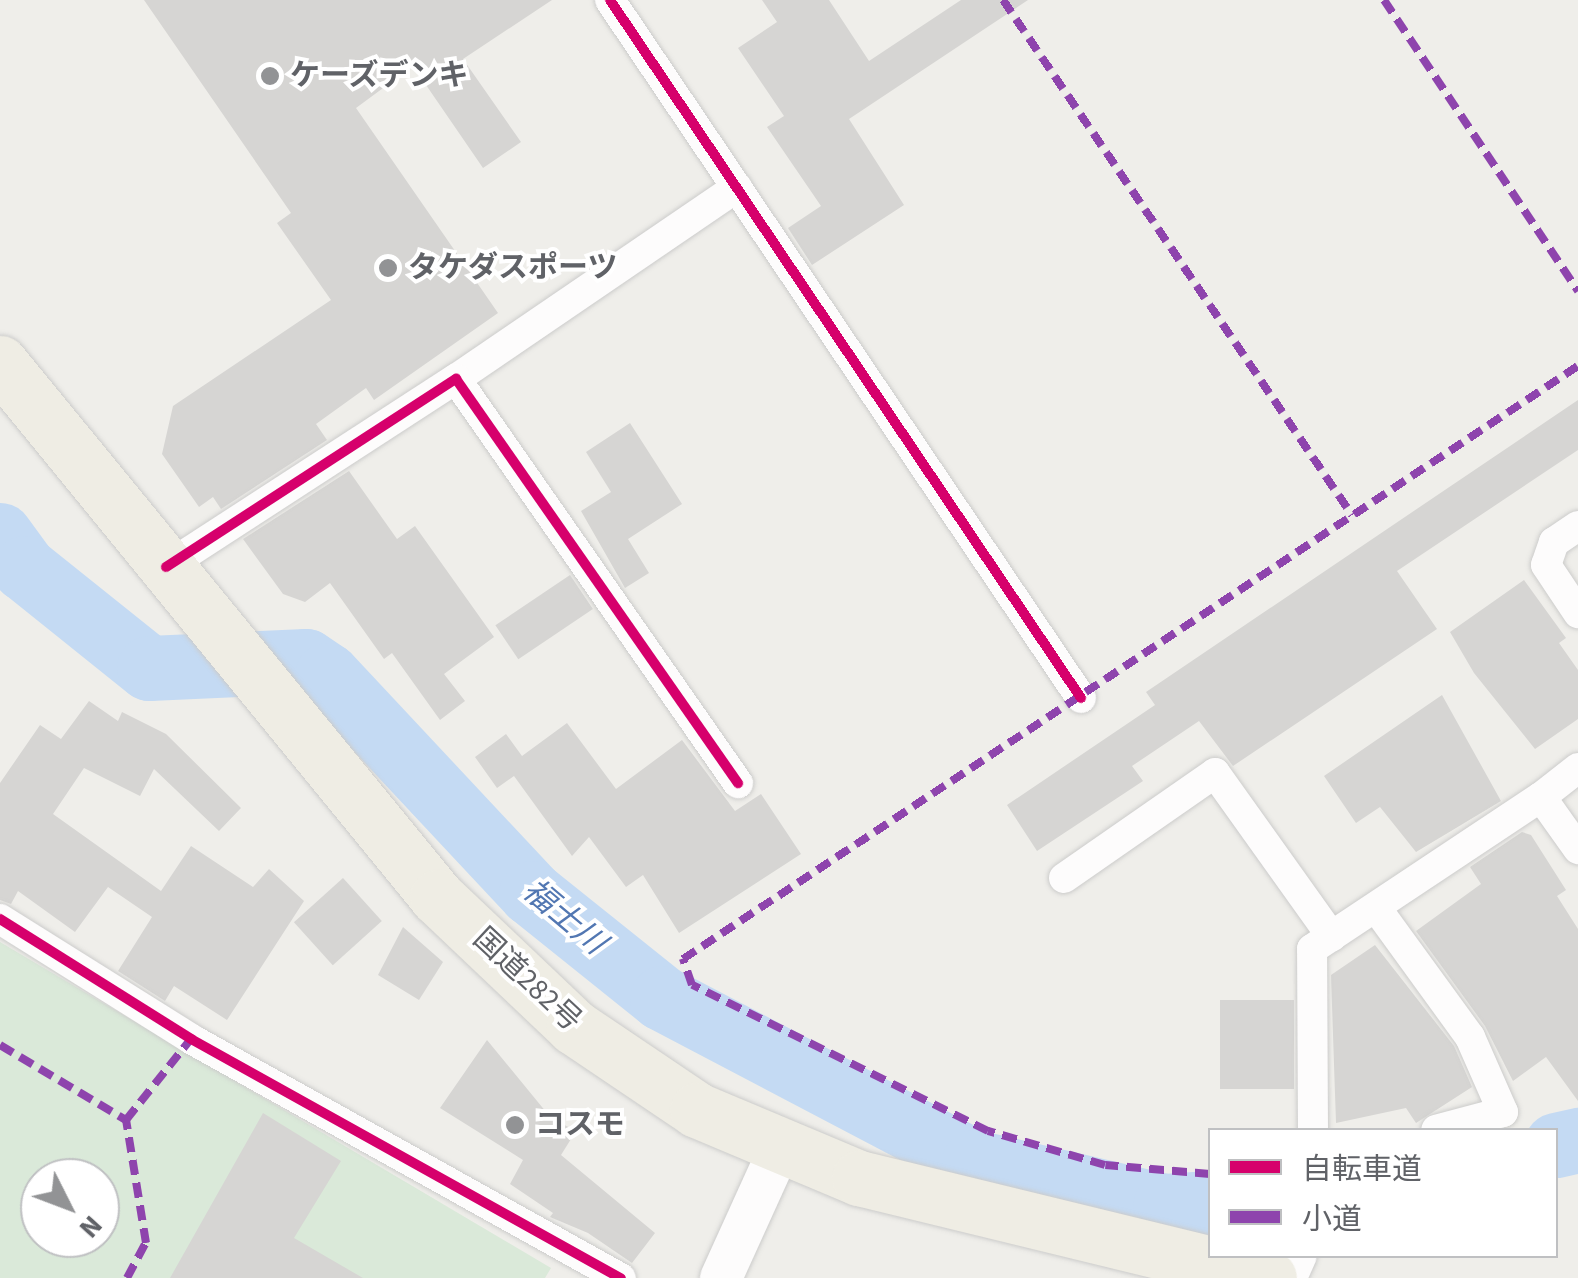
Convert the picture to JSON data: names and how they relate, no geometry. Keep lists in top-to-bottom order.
{
  "streets": {
    "highway": ["国道282号"]
  },
  "water": ["福士川"],
  "places": ["ケーズデンキ", "タケダスポーツ", "コスモ"],
  "legend": ["自転車道", "小道"],
  "north": "bottom right"
}
